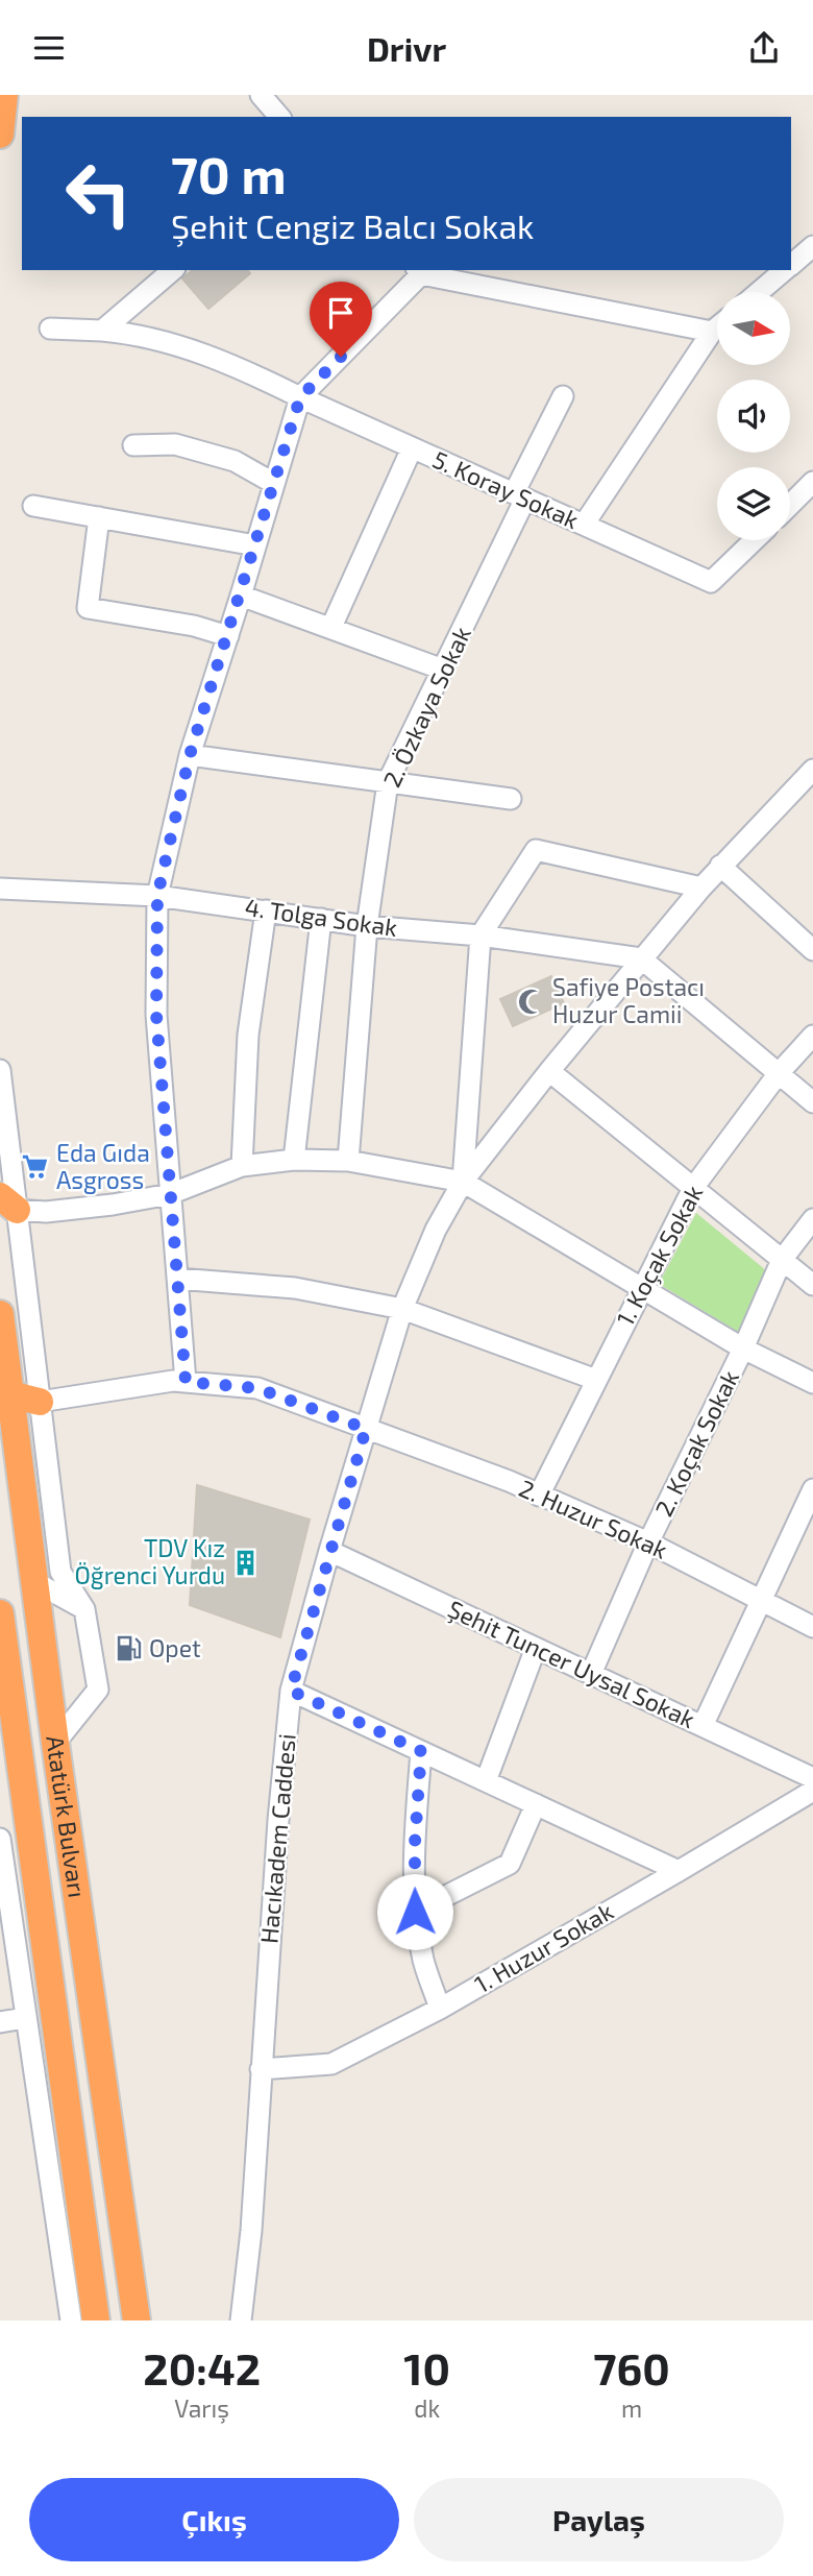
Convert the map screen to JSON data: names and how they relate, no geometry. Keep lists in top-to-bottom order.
{
  "streets": {
    "highway": ["Atatürk Bulvarı"],
    "street": [
      "5. Koray Sokak",
      "2. Özkaya Sokak",
      "4. Tolga Sokak",
      "1. Koçak Sokak",
      "2. Koçak Sokak",
      "2. Huzur Sokak",
      "Şehit Tuncer Uysal Sokak",
      "Hacıkadem Caddesi",
      "1. Huzur Sokak"
    ]
  },
  "crossings": [
    ["5. Koray Sokak", "2. Özkaya Sokak"],
    ["2. Özkaya Sokak", "4. Tolga Sokak"],
    ["4. Tolga Sokak", "Hacıkadem Caddesi"],
    ["1. Koçak Sokak", "2. Huzur Sokak"],
    ["2. Koçak Sokak", "2. Huzur Sokak"],
    ["2. Koçak Sokak", "Şehit Tuncer Uysal Sokak"],
    ["2. Huzur Sokak", "Hacıkadem Caddesi"],
    ["Şehit Tuncer Uysal Sokak", "Hacıkadem Caddesi"],
    ["Hacıkadem Caddesi", "1. Huzur Sokak"]
  ],
  "places": {
    "mosque": ["Safiye Postacı Huzur Camii"],
    "supermarket": ["Eda Gıda Asgross"],
    "building": ["TDV Kız Öğrenci Yurdu"],
    "fuel station": ["Opet"]
  },
  "north": "right",
  "page": {
    "header": "Drivr",
    "turn": ["70 m", "Şehit Cengiz Balcı Sokak"],
    "eta": [
      "20:42",
      "Varış",
      "10",
      "dk",
      "760",
      "m"
    ],
    "buttons": ["Çıkış", "Paylaş"]
  }
}
